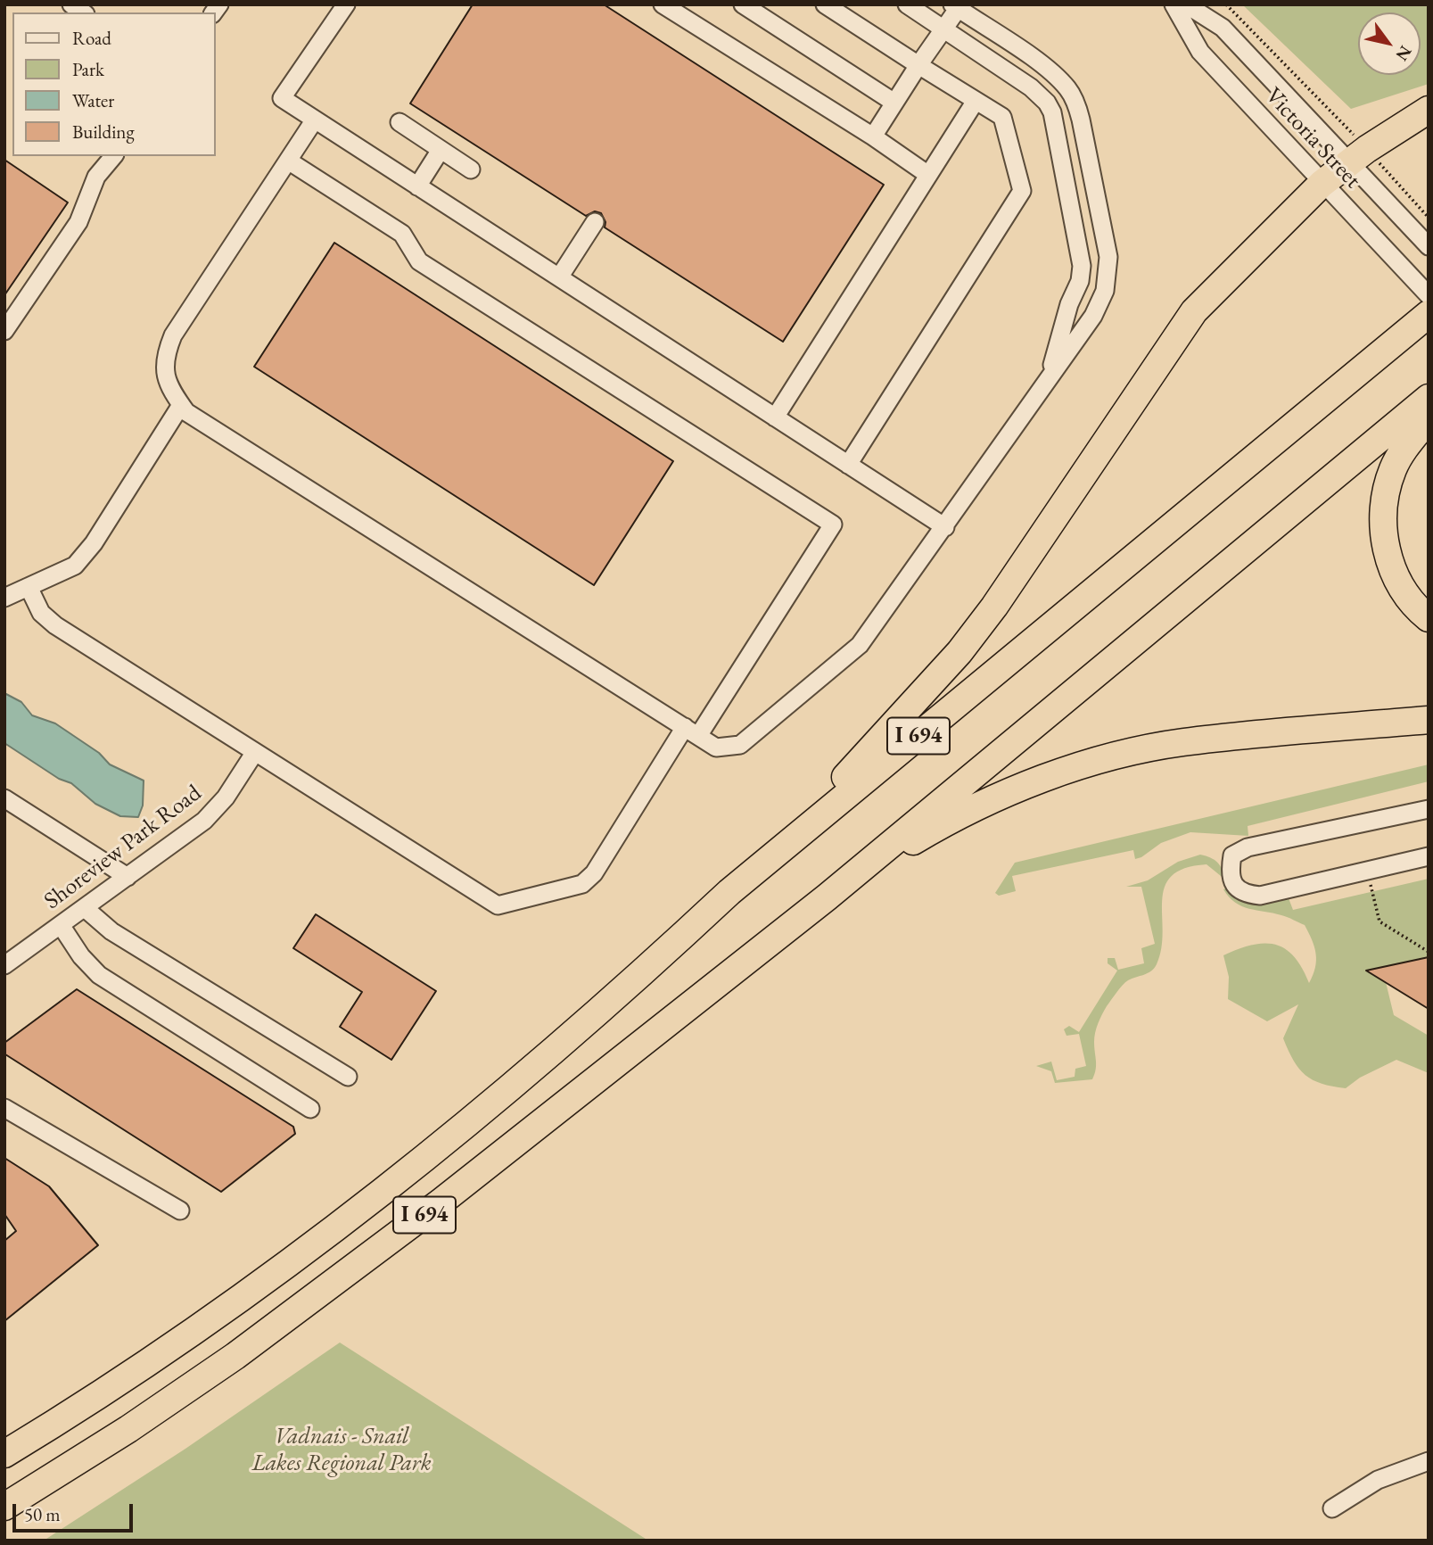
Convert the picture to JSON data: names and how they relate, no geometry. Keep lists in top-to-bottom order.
{
  "streets": {
    "highway": ["I 694"],
    "street": ["Victoria Street", "Shoreview Park Road"]
  },
  "parks": ["Vadnais - Snail Lakes Regional Park"],
  "legend": [
    "Road",
    "Park",
    "Water",
    "Building"
  ],
  "scale_bar": "50 m",
  "north": "bottom right"
}
